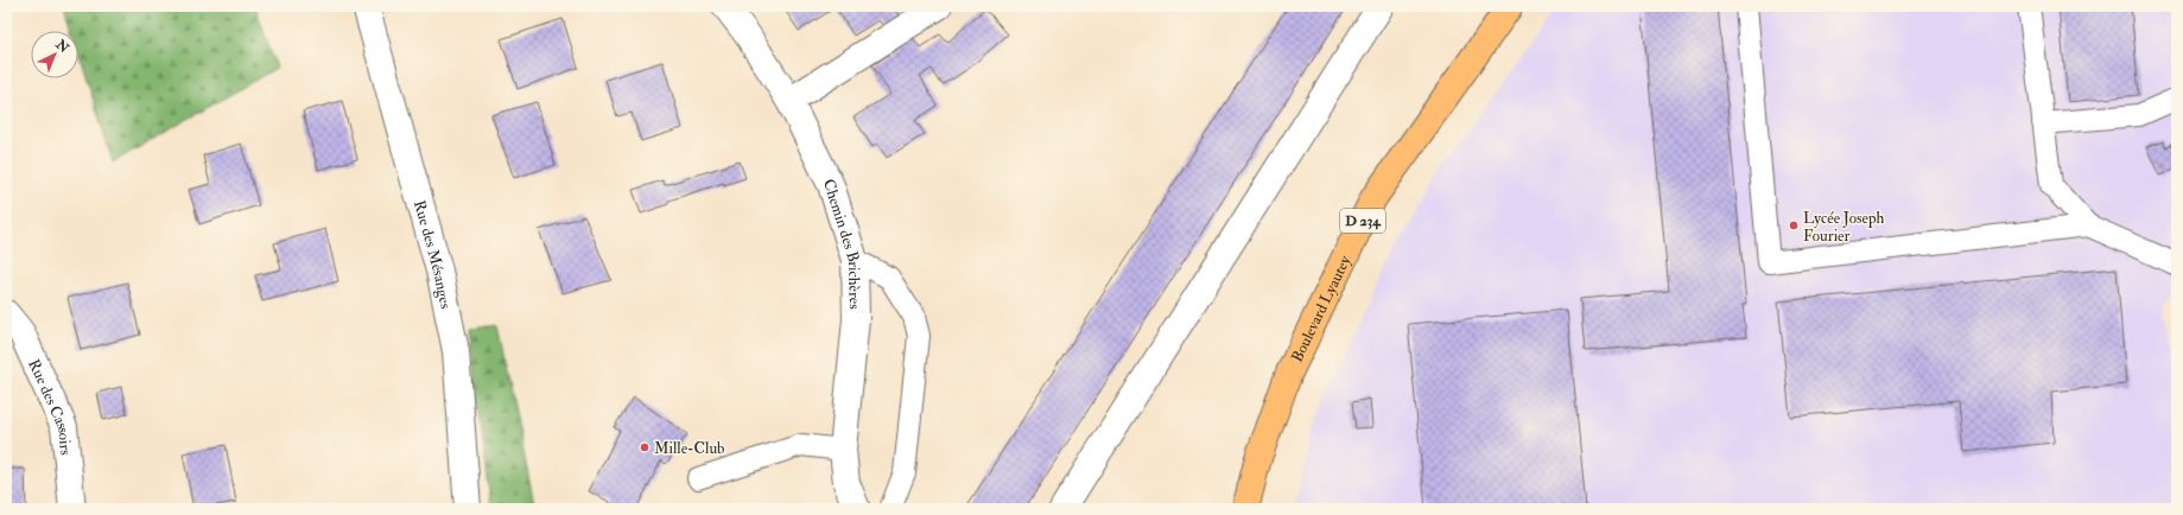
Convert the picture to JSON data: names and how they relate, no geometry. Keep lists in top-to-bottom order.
{
  "streets": {
    "main road": ["D 234", "Boulevard Lyautey"],
    "street": ["Chemin des Brichères", "Rue des Mésanges", "Rue des Cassoirs"]
  },
  "places": ["Lycée Joseph Fourier", "Mille-Club"],
  "north": "top right"
}
